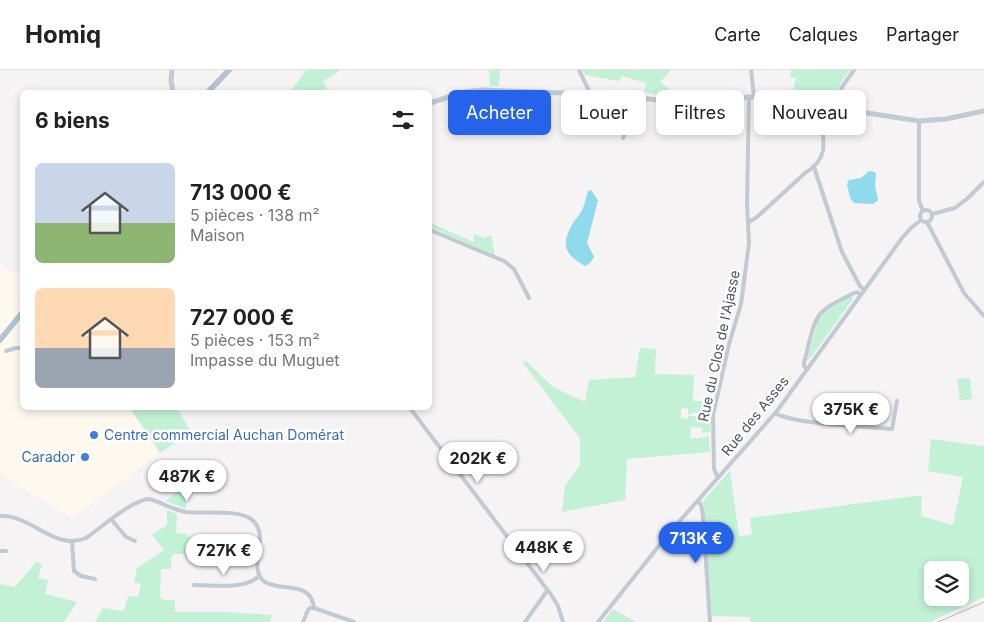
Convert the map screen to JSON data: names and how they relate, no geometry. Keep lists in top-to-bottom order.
{
  "streets": {
    "street": ["Rue du Clos de l'Ajasse", "Rue des Asses"]
  },
  "crossings": [
    ["Rue du Clos de l'Ajasse", "Rue des Asses"]
  ],
  "places": ["Centre commercial Auchan Domérat", "Carador"],
  "page": {
    "header": "Homiq",
    "nav": ["Carte", "Calques", "Partager"],
    "chip": [
      "Acheter",
      "Louer",
      "Filtres",
      "Nouveau"
    ],
    "heading": "6 biens",
    "list": [
      {
        "name": "713 000 €",
        "note": "5 pièces · 138 m² · Maison"
      },
      {
        "name": "727 000 €",
        "note": "5 pièces · 153 m² · Impasse du Muguet"
      }
    ],
    "price": [
      "375K €",
      "202K €",
      "487K €",
      "713K €",
      "448K €",
      "727K €"
    ]
  }
}
